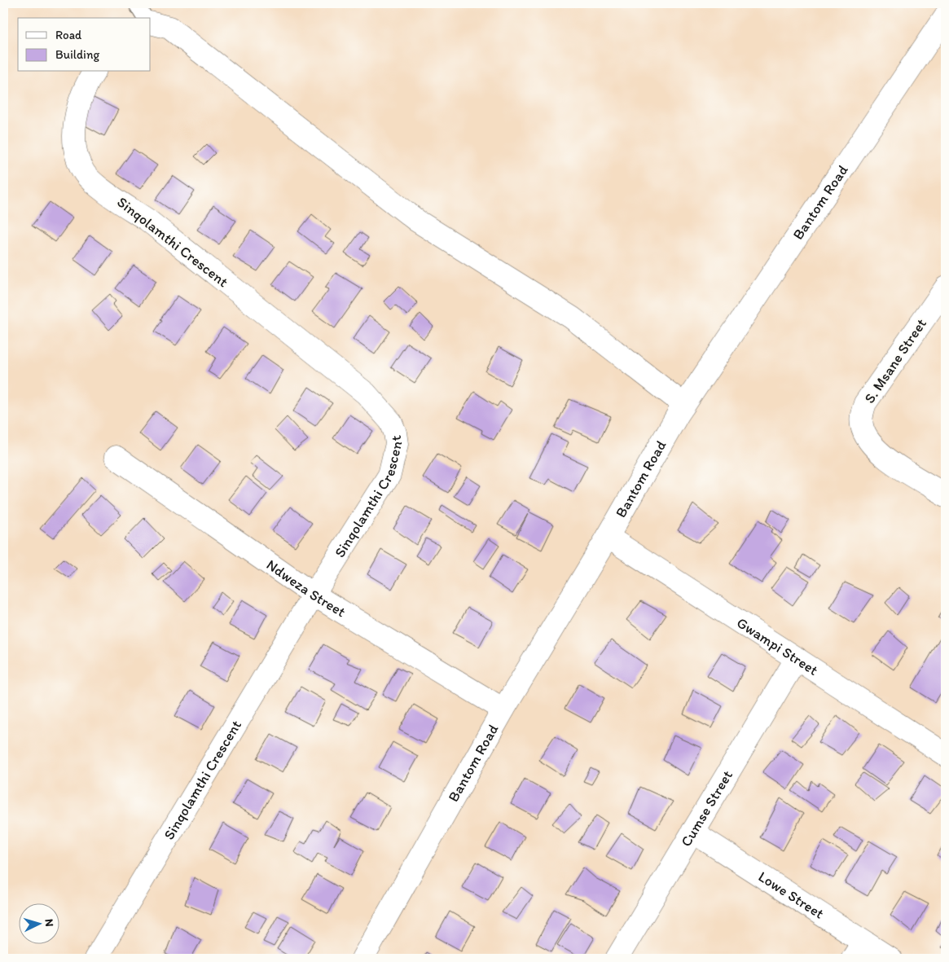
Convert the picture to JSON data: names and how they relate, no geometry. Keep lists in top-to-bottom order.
{
  "streets": {
    "street": [
      "Bantom Road",
      "Sinqolamthi Crescent",
      "S. Msane Street",
      "Ndweza Street",
      "Gwampi Street",
      "Cumse Street",
      "Lowe Street"
    ]
  },
  "crossings": [
    ["Bantom Road", "Ndweza Street"],
    ["Bantom Road", "Gwampi Street"],
    ["Sinqolamthi Crescent", "Ndweza Street"],
    ["Gwampi Street", "Cumse Street"],
    ["Cumse Street", "Lowe Street"]
  ],
  "legend": ["Road", "Building"],
  "north": "right"
}
